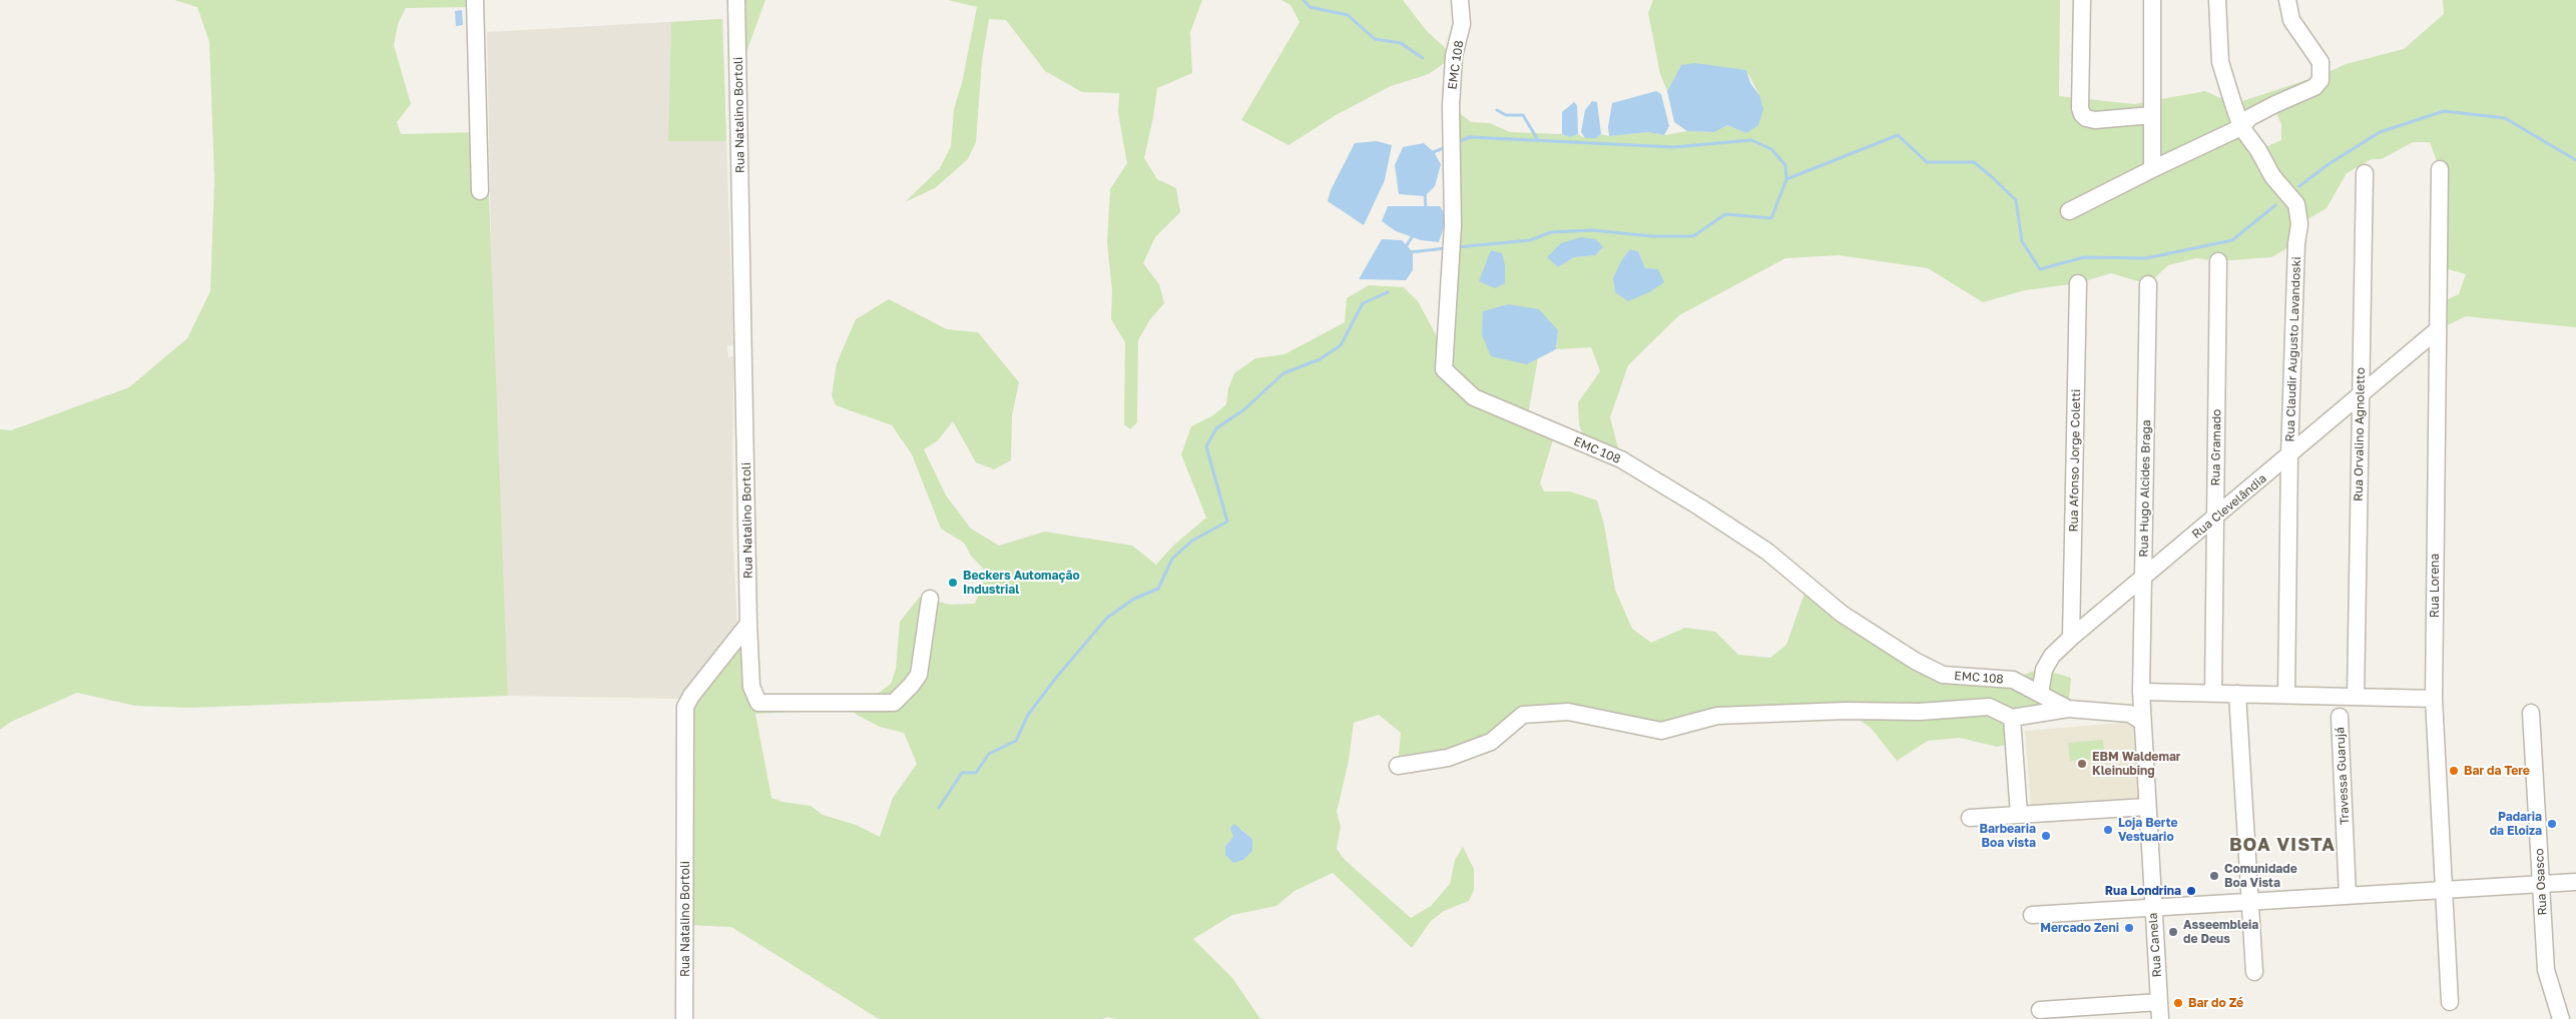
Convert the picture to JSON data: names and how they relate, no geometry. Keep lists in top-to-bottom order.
{
  "streets": {
    "street": [
      "EMC 108",
      "Rua Natalino Bortoli",
      "Rua Claudir Augusto Lavandoski",
      "Rua Orvalino Agnoletto",
      "Rua Gramado",
      "Rua Afonso Jorge Coletti",
      "Rua Hugo Alcides Braga",
      "Rua Clevelândia",
      "Rua Lorena",
      "Travessa Guarujá",
      "Rua Osasco",
      "Rua Canela"
    ]
  },
  "crossings": [
    ["EMC 108", "Rua Clevelândia"],
    ["Rua Claudir Augusto Lavandoski", "Rua Clevelândia"],
    ["Rua Orvalino Agnoletto", "Rua Clevelândia"],
    ["Rua Gramado", "Rua Clevelândia"],
    ["Rua Afonso Jorge Coletti", "Rua Clevelândia"],
    ["Rua Hugo Alcides Braga", "Rua Clevelândia"],
    ["Rua Hugo Alcides Braga", "Rua Canela"],
    ["Rua Clevelândia", "Rua Lorena"]
  ],
  "districts": ["BOA VISTA"],
  "places": [
    "Beckers Automação Industrial",
    "EBM Waldemar Kleinubing",
    "Bar da Tere",
    "Padaria da Eloiza",
    "Loja Berte Vestuario",
    "Barbearia Boa vista",
    "Comunidade Boa Vista",
    "Rua Londrina",
    "Mercado Zeni",
    "Asseembleia de Deus",
    "Bar do Zé"
  ]
}
